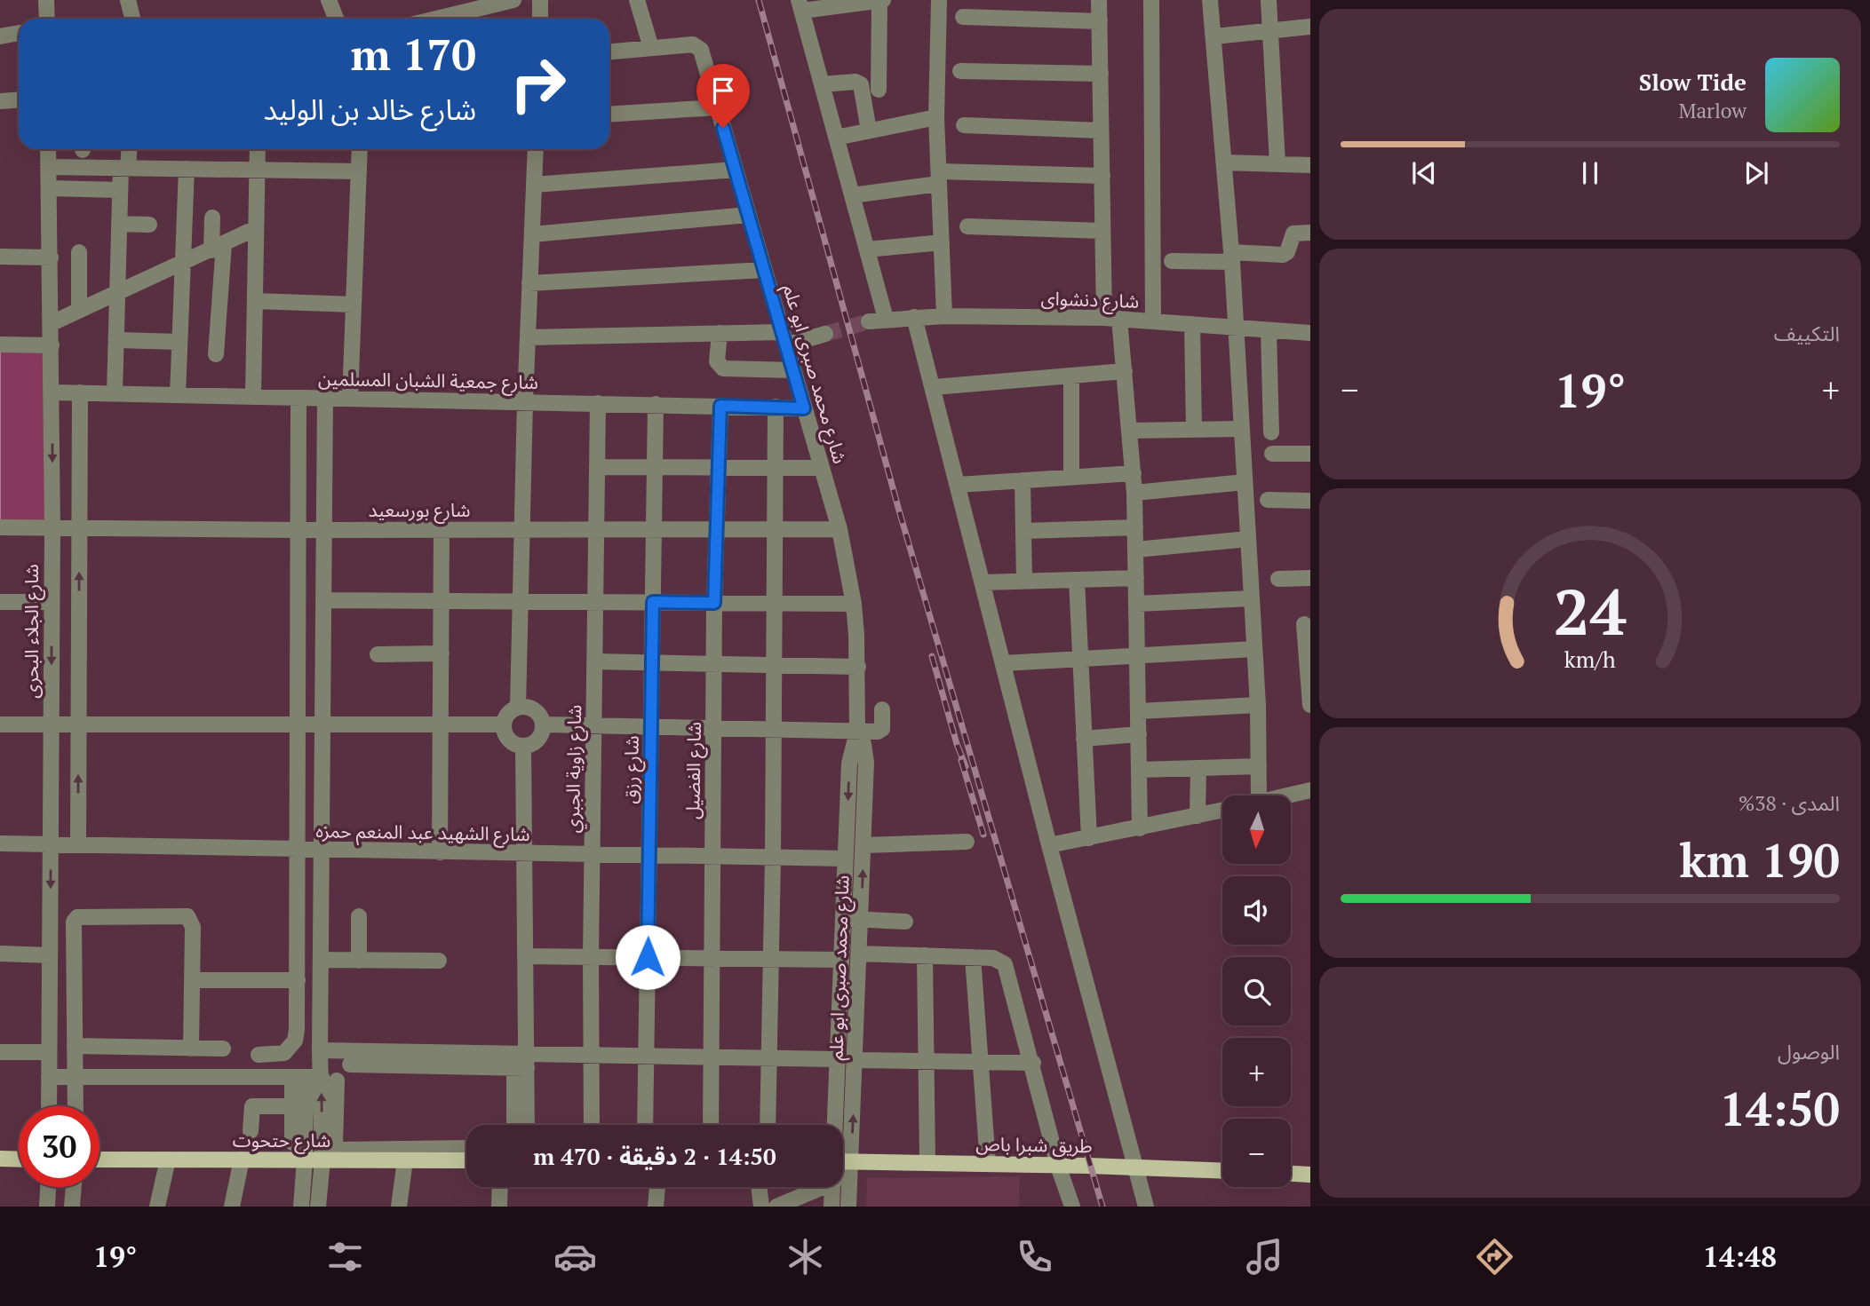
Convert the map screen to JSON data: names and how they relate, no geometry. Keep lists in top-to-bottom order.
{
  "streets": {
    "main road": ["شارع حتحوت", "طريق شبرا باص"],
    "street": [
      "شارع دنشواى",
      "شارع محمد صبرى ابو علم",
      "شارع جمعية الشبان المسلمين",
      "شارع بورسعيد",
      "شارع الجلاء البحرى",
      "شارع زاوية الجبري",
      "شارع رزق",
      "شارع الفضيل",
      "شارع الشهيد عبد المنعم حمزه"
    ]
  },
  "crossings": [
    ["شارع محمد صبرى ابو علم", "شارع جمعية الشبان المسلمين"],
    ["شارع محمد صبرى ابو علم", "شارع بورسعيد"],
    ["شارع محمد صبرى ابو علم", "شارع الشهيد عبد المنعم حمزه"],
    ["شارع جمعية الشبان المسلمين", "شارع الجلاء البحرى"],
    ["شارع جمعية الشبان المسلمين", "شارع زاوية الجبري"],
    ["شارع جمعية الشبان المسلمين", "شارع رزق"],
    ["شارع جمعية الشبان المسلمين", "شارع الفضيل"],
    ["شارع بورسعيد", "شارع الجلاء البحرى"],
    ["شارع بورسعيد", "شارع زاوية الجبري"],
    ["شارع بورسعيد", "شارع رزق"],
    ["شارع بورسعيد", "شارع الفضيل"],
    ["شارع الجلاء البحرى", "شارع الشهيد عبد المنعم حمزه"],
    ["شارع زاوية الجبري", "شارع الشهيد عبد المنعم حمزه"],
    ["شارع رزق", "شارع الشهيد عبد المنعم حمزه"],
    ["شارع الفضيل", "شارع الشهيد عبد المنعم حمزه"]
  ],
  "north": "bottom",
  "page": {
    "turn": ["170 m", "شارع خالد بن الوليد"],
    "song": ["Slow Tide", "Marlow"],
    "tile": [
      "التكييف",
      ["المدى · 38%", "190 km"],
      ["الوصول", "14:50"]
    ],
    "heat": ["−", "19°", "+"],
    "map_buttons": ["+", "−"],
    "limit": "30",
    "trip": "14:50 · 2 دقيقة · 470 m",
    "tabs": ["14:48", "19°"],
    "gauge": ["24", "km/h"]
  }
}
